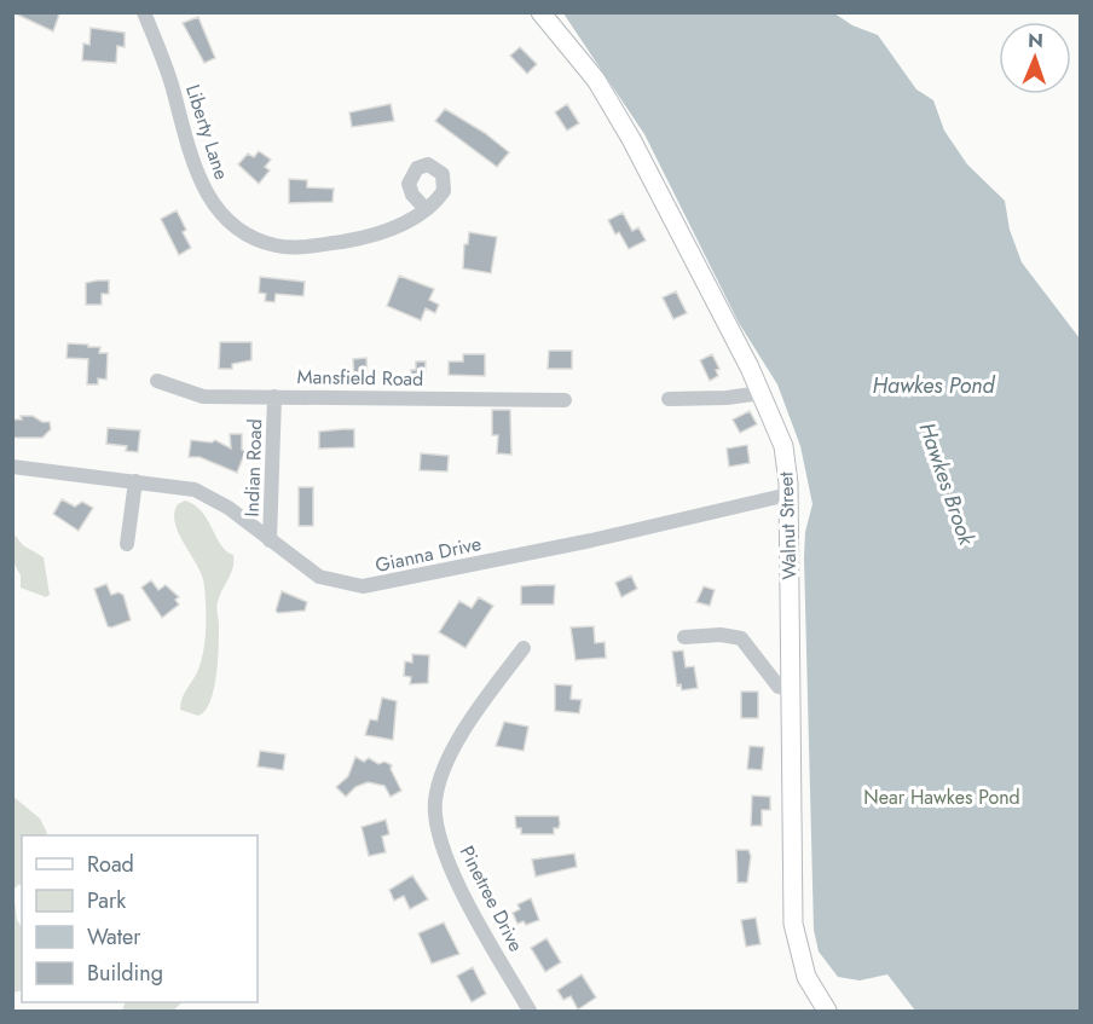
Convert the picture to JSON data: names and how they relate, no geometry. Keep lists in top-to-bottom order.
{
  "streets": {
    "main road": ["Walnut Street"],
    "street": [
      "Liberty Lane",
      "Mansfield Road",
      "Indian Road",
      "Gianna Drive",
      "Pinetree Drive"
    ]
  },
  "crossings": [
    ["Mansfield Road", "Indian Road"],
    ["Indian Road", "Gianna Drive"],
    ["Walnut Street", "Gianna Drive"]
  ],
  "water": ["Hawkes Pond", "Hawkes Brook"],
  "parks": ["Near Hawkes Pond"],
  "legend": [
    "Road",
    "Park",
    "Water",
    "Building"
  ],
  "north": "top"
}
